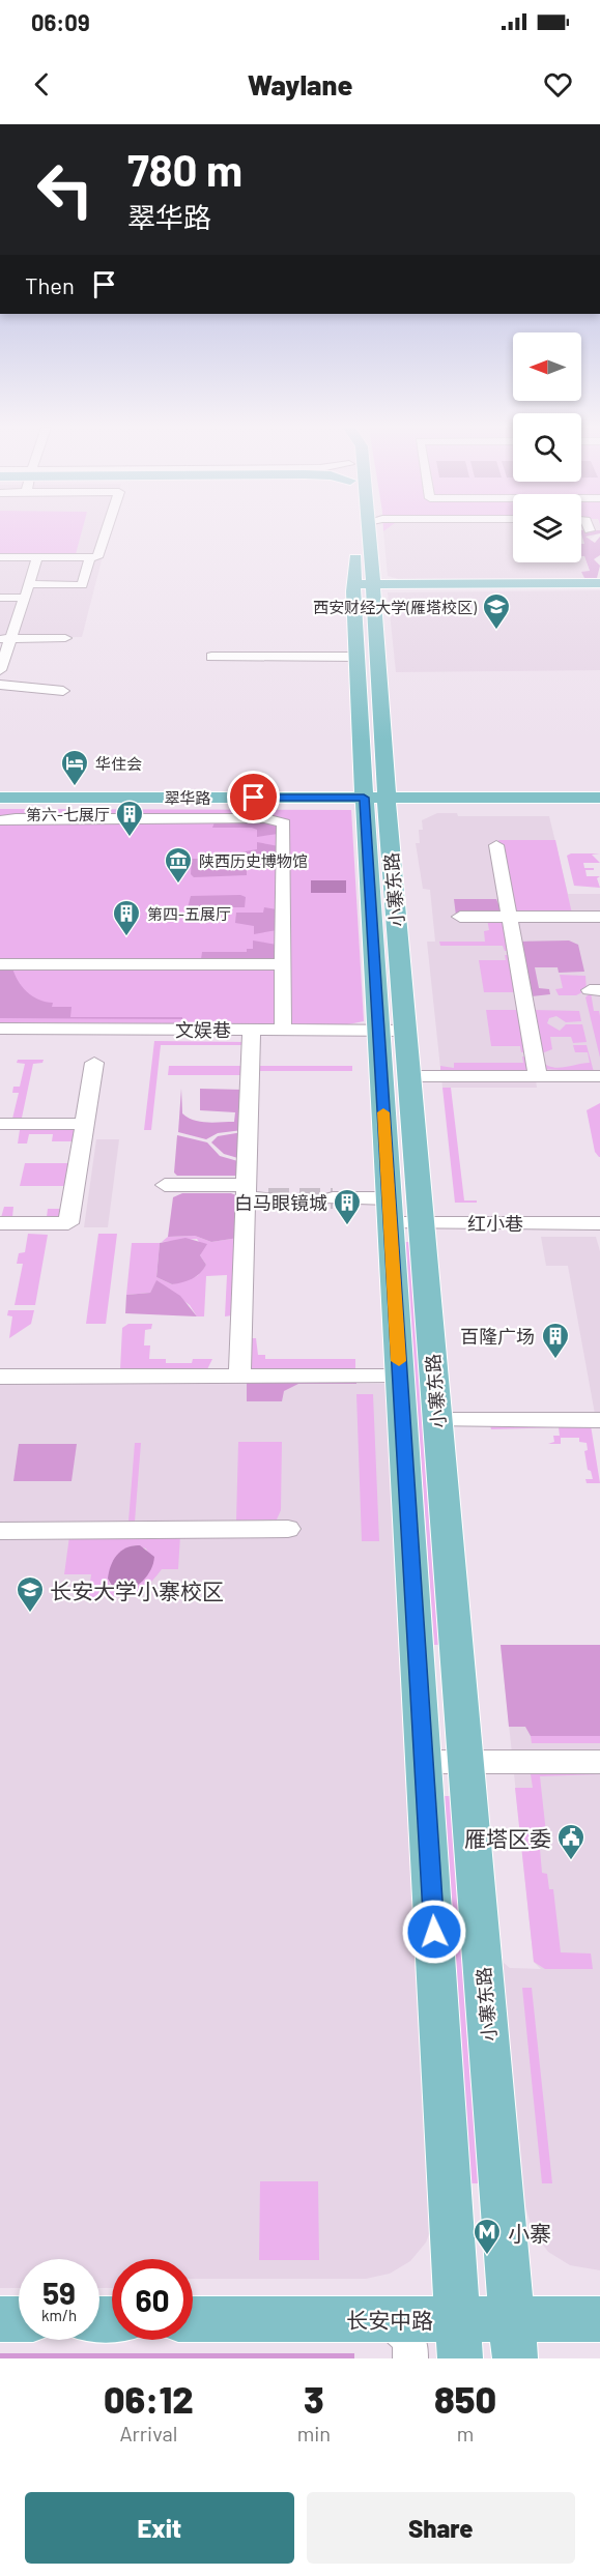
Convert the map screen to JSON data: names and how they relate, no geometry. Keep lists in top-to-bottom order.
{
  "streets": {
    "main road": ["翠华路", "小寨东路", "长安中路"],
    "street": ["文娱巷", "红小巷"]
  },
  "crossings": [
    ["翠华路", "小寨东路"],
    ["小寨东路", "文娱巷"],
    ["小寨东路", "红小巷"],
    ["小寨东路", "长安中路"]
  ],
  "places": {
    "school or university": ["西安财经大学(雁塔校区)", "长安大学小寨校区"],
    "hotel": ["华住会"],
    "building": [
      "第六-七展厅",
      "第四-五展厅",
      "白马眼镜城",
      "百隆广场"
    ],
    "museum": ["陕西历史博物馆"],
    "public building": ["雁塔区委"],
    "metro station": ["小寨"]
  },
  "north": "left",
  "page": {
    "status": "06:09",
    "header": "Waylane",
    "turn": ["780 m", "翠华路"],
    "then": "Then",
    "speed": "59 km/h",
    "limit": "60",
    "eta": [
      "06:12",
      "Arrival",
      "3",
      "min",
      "850",
      "m"
    ],
    "buttons": ["Exit", "Share"]
  }
}
